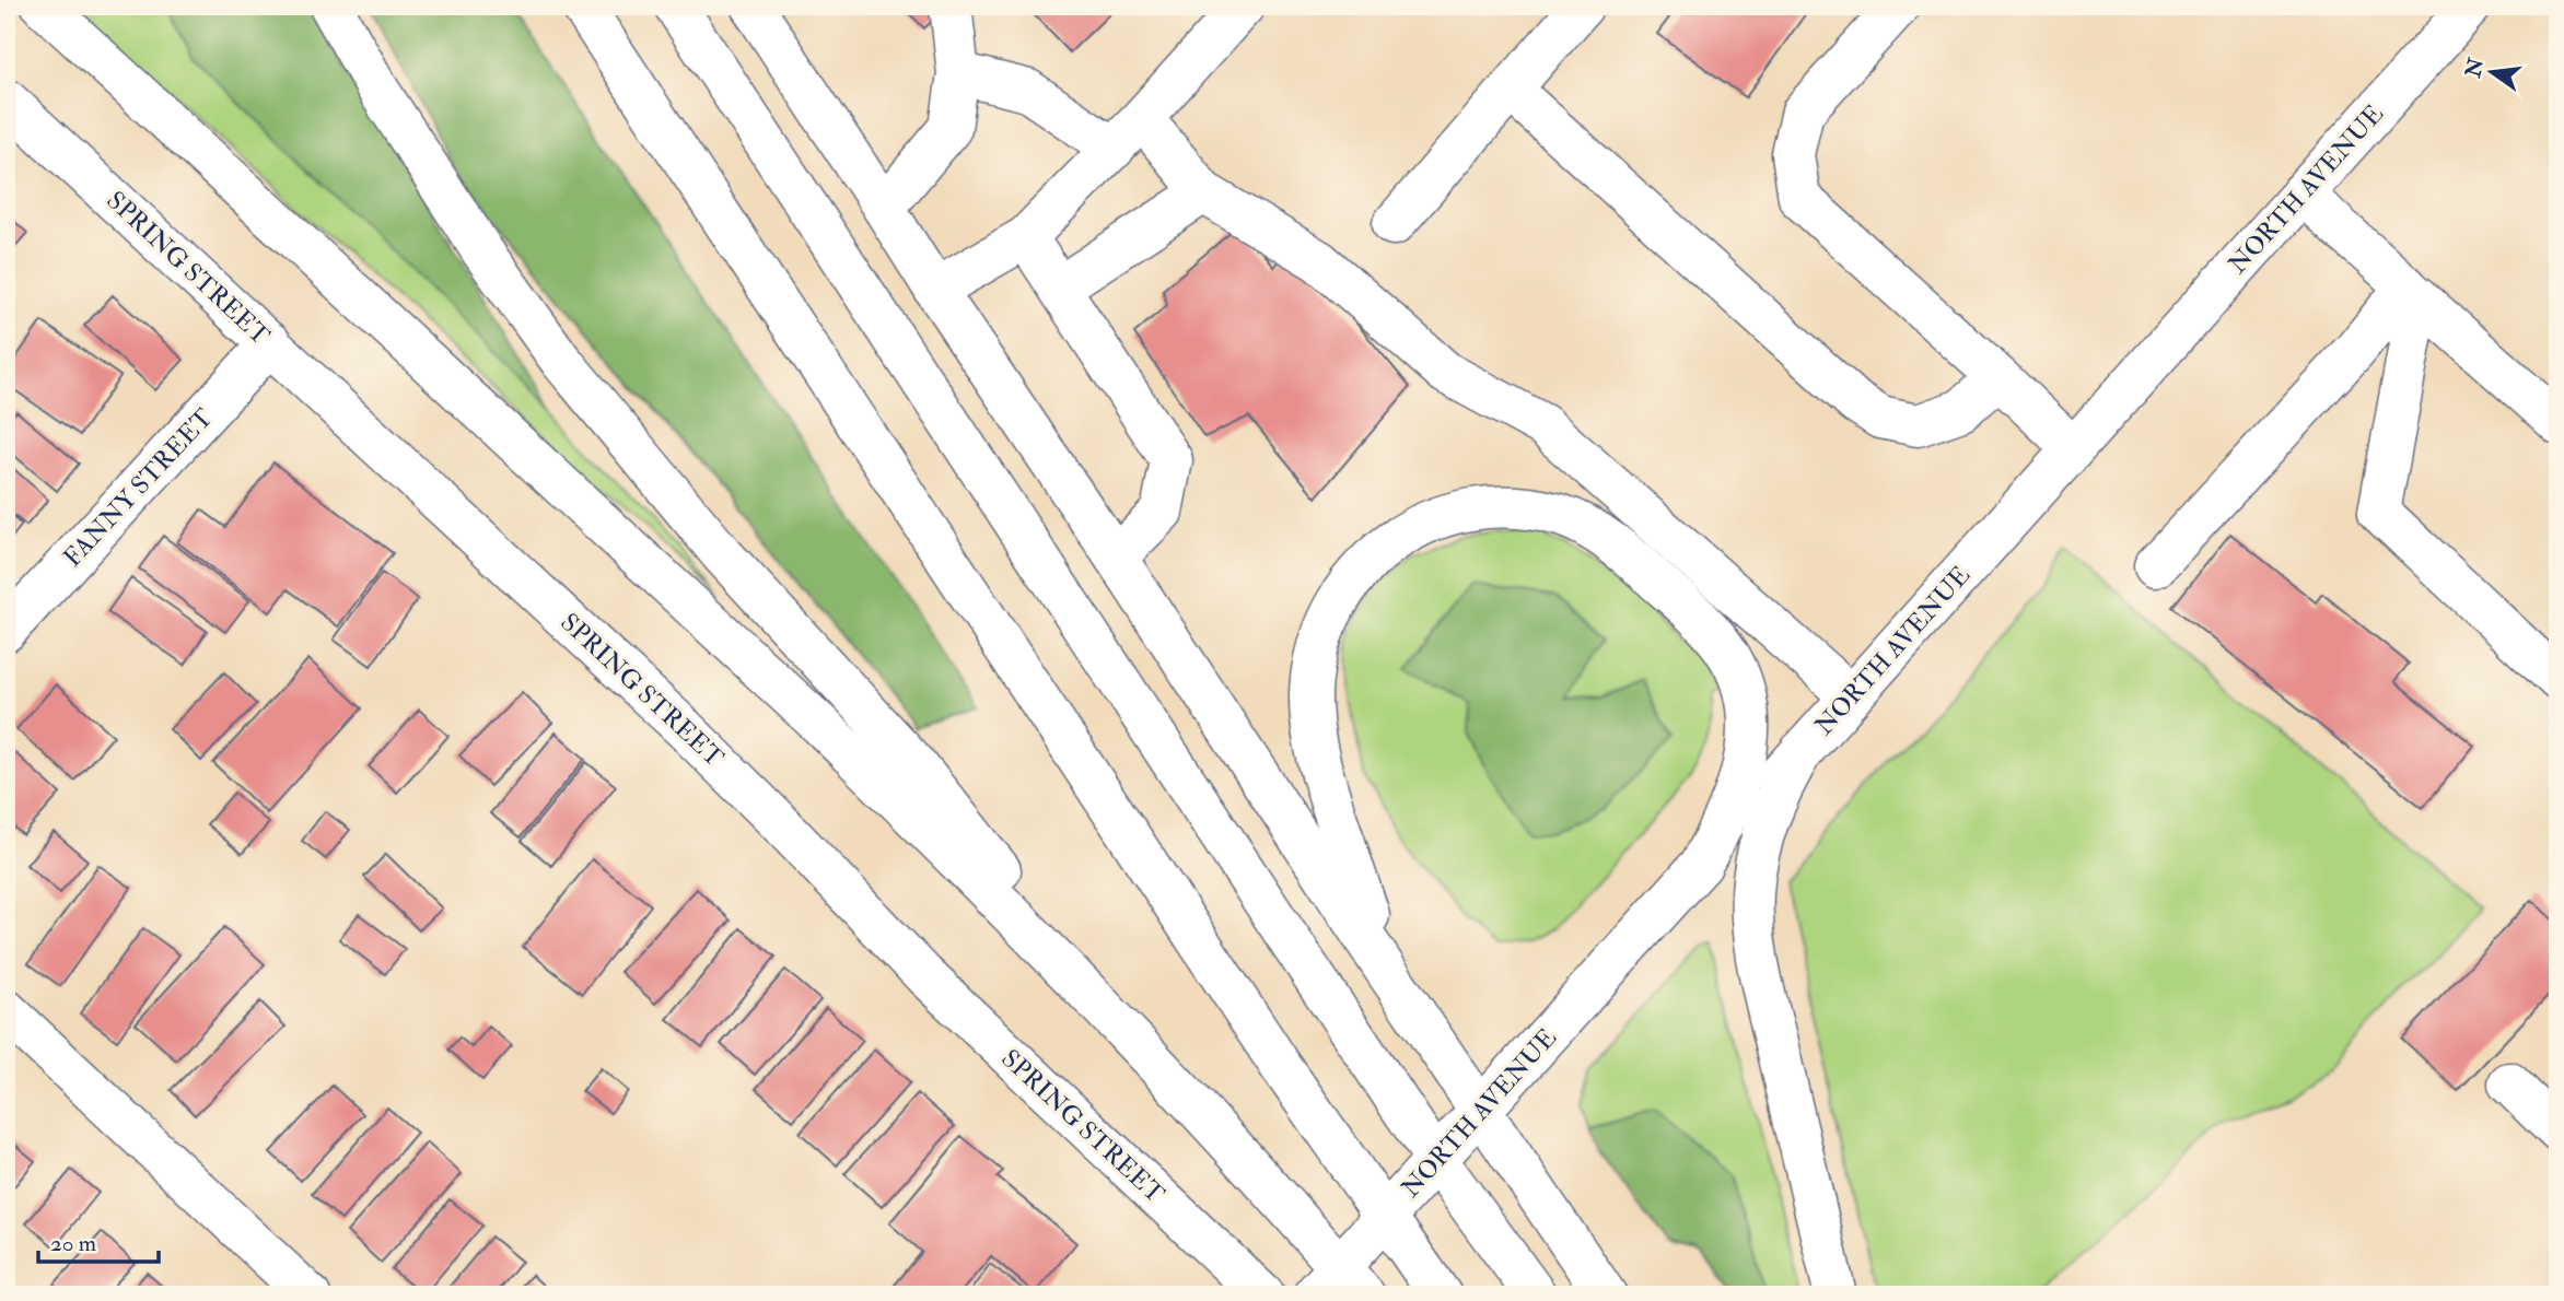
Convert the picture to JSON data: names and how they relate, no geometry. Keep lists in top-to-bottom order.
{
  "streets": {
    "main road": ["NORTH AVENUE", "SPRING STREET", "FANNY STREET"]
  },
  "crossings": [
    ["SPRING STREET", "FANNY STREET"]
  ],
  "scale_bar": "20 m",
  "north": "left"
}
